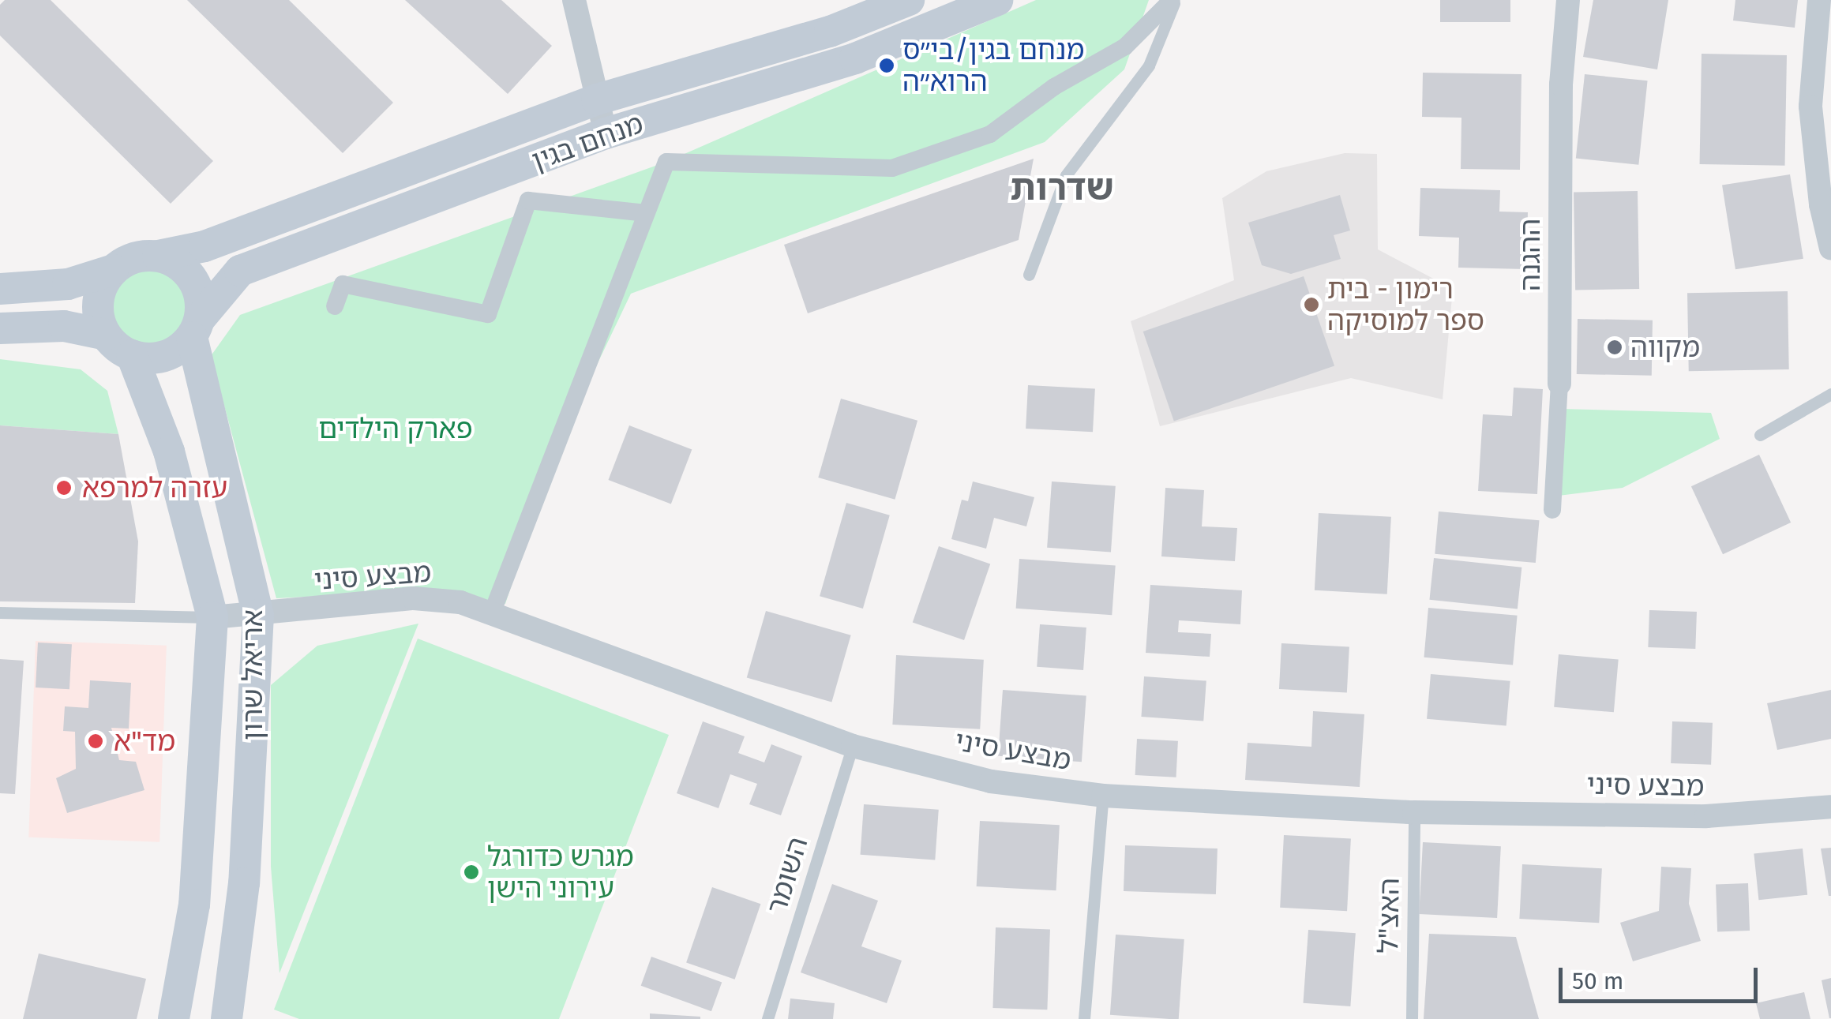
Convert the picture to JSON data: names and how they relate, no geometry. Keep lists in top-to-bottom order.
{
  "streets": {
    "main road": ["מנחם בגין", "אריאל שרון"],
    "street": ["ההגנה", "מבצע סיני"],
    "lane": ["השומר", "האצ\"ל"]
  },
  "crossings": [
    ["מנחם בגין", "אריאל שרון"],
    ["מבצע סיני", "אריאל שרון"],
    ["מבצע סיני", "השומר"],
    ["מבצע סיני", "האצ\"ל"]
  ],
  "districts": ["שדרות"],
  "parks": ["פארק הילדים"],
  "places": [
    "מנחם בגין/בי״ס הרוא״ה",
    "רימון - בית ספר למוסיקה",
    "מקווה",
    "עזרה למרפא",
    "מד\"א",
    "מגרש כדורגל עירוני הישן"
  ],
  "scale_bar": "50 m"
}
